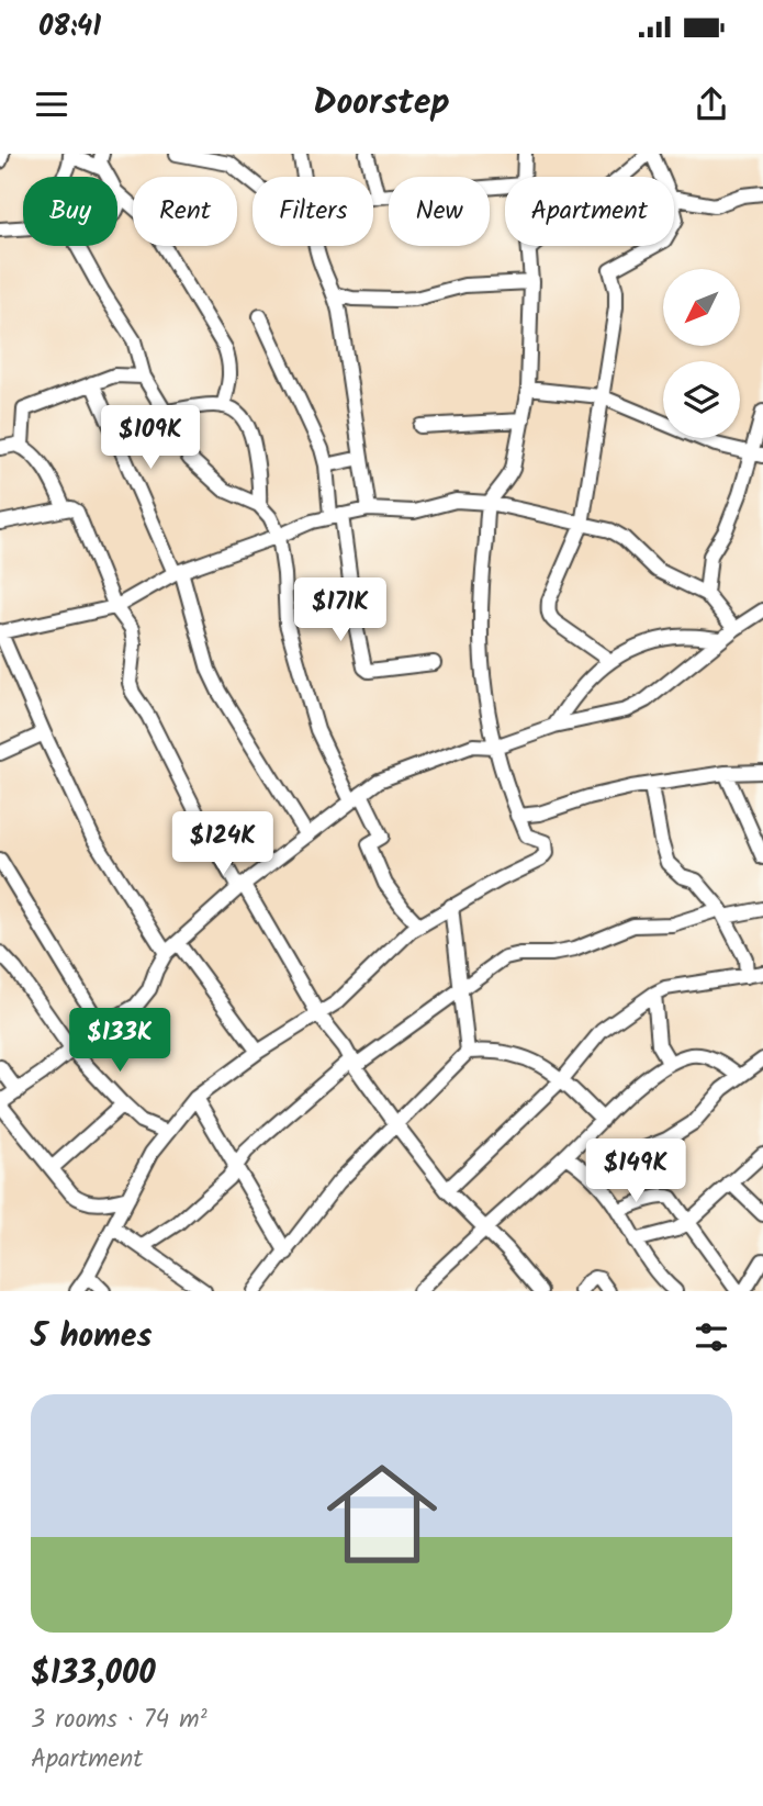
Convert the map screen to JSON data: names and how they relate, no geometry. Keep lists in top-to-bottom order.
{
  "north": "bottom left",
  "page": {
    "status": "08:41",
    "header": "Doorstep",
    "chip": [
      "Buy",
      "Rent",
      "Filters",
      "New",
      "Apartment"
    ],
    "price": [
      "$109K",
      "$171K",
      "$124K",
      "$133K",
      "$149K"
    ],
    "heading": "5 homes",
    "list": [
      {
        "name": "$133,000",
        "note": "3 rooms · 74 m² · Apartment"
      }
    ]
  }
}
